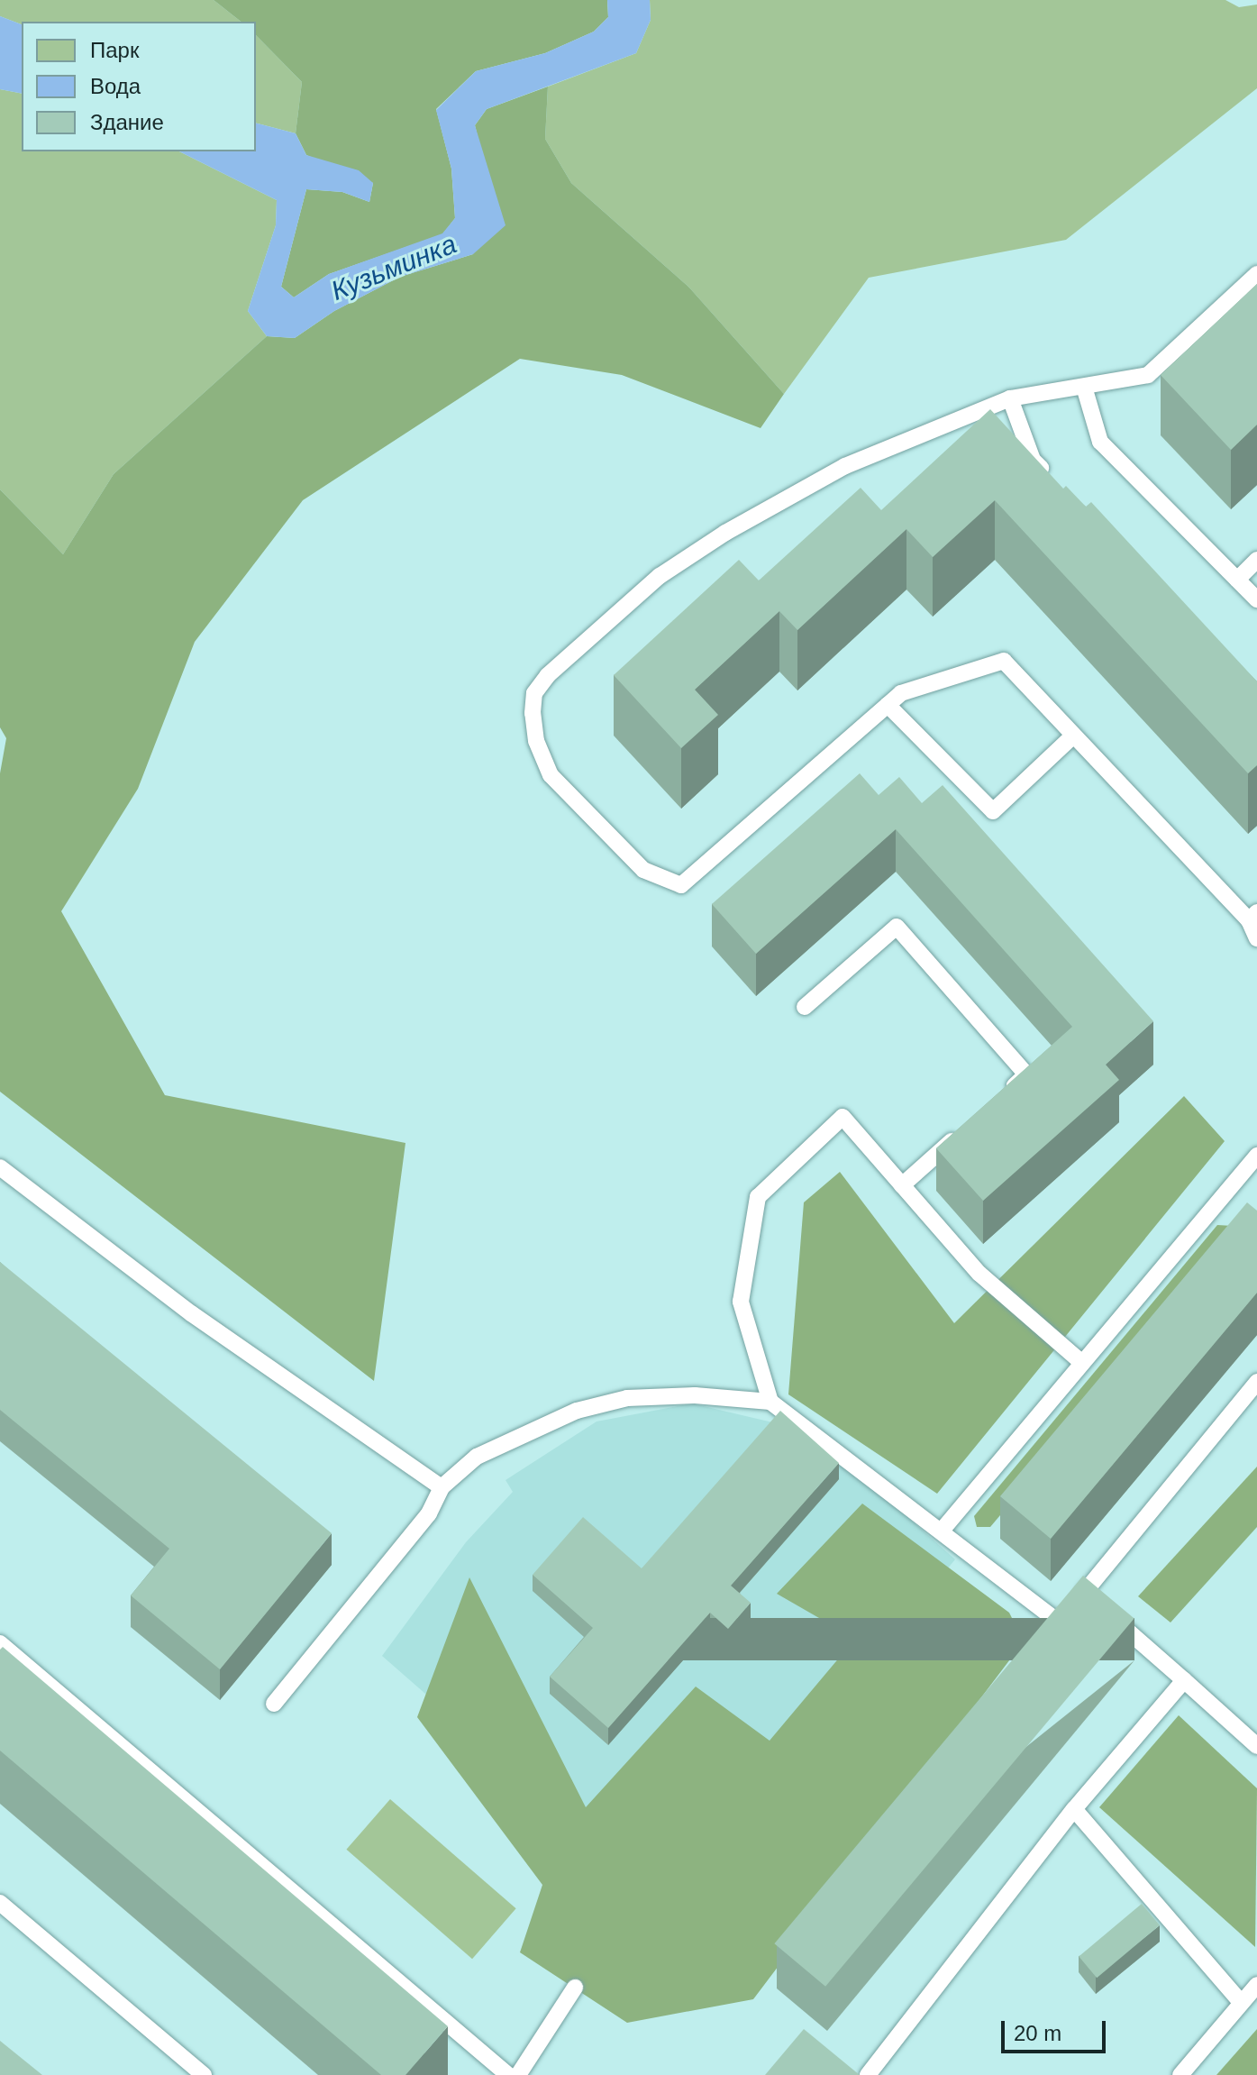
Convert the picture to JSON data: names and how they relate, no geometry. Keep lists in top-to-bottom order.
{
  "water": ["Кузьминка"],
  "legend": ["Парк", "Вода", "Здание"],
  "scale_bar": "20 m"
}
